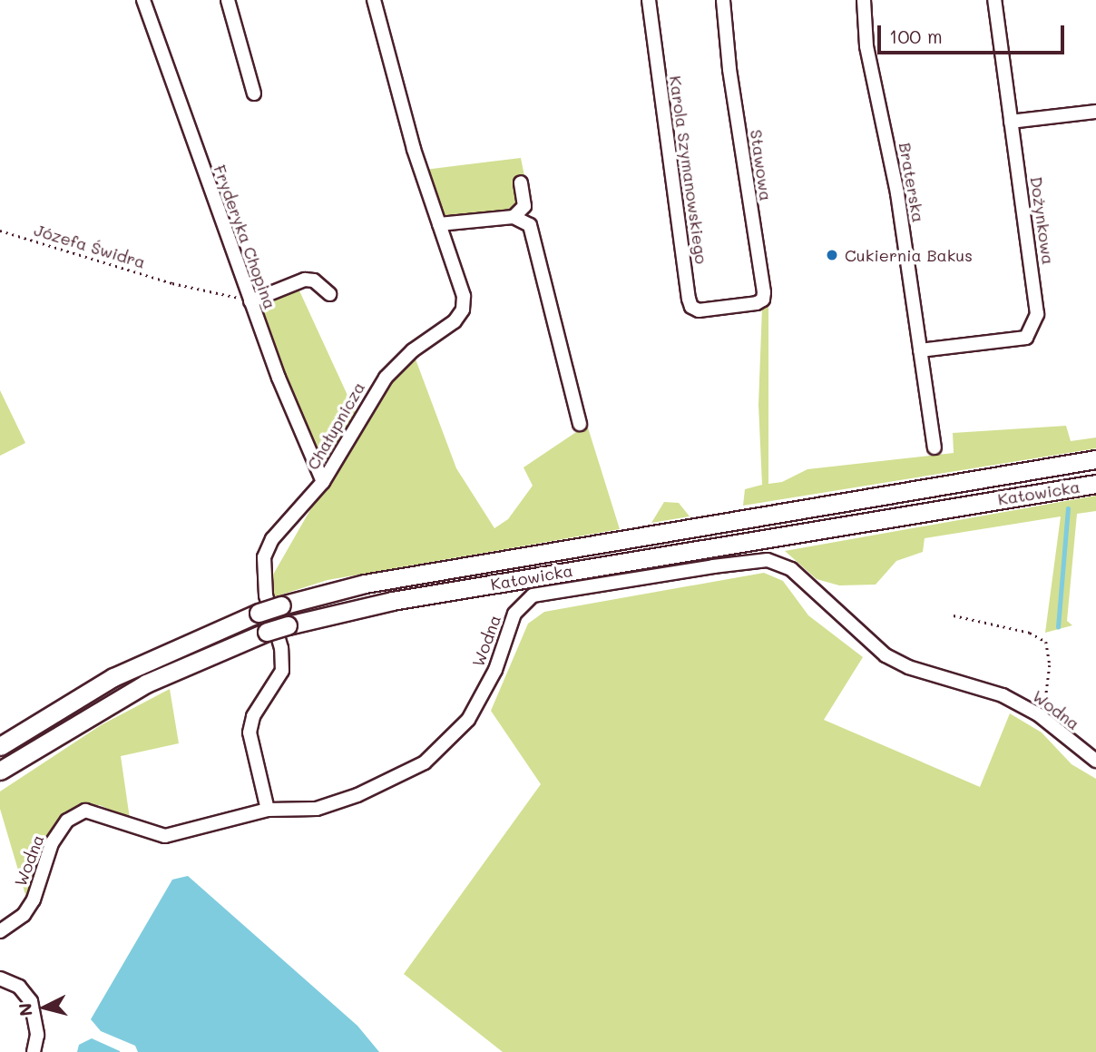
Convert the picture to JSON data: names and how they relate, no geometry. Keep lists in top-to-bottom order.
{
  "streets": {
    "main road": ["Katowicka"],
    "street": [
      "Stawowa",
      "Karola Szymanowskiego",
      "Braterska",
      "Dożynkowa",
      "Fryderyka Chopina",
      "Chałupnicza",
      "Wodna"
    ],
    "path": ["Józefa Świdra"]
  },
  "crossings": [
    ["Stawowa", "Karola Szymanowskiego"],
    ["Braterska", "Dożynkowa"],
    ["Fryderyka Chopina", "Józefa Świdra"],
    ["Fryderyka Chopina", "Chałupnicza"],
    ["Chałupnicza", "Wodna"]
  ],
  "places": ["Cukiernia Bakus"],
  "scale_bar": "100 m",
  "north": "left"
}
